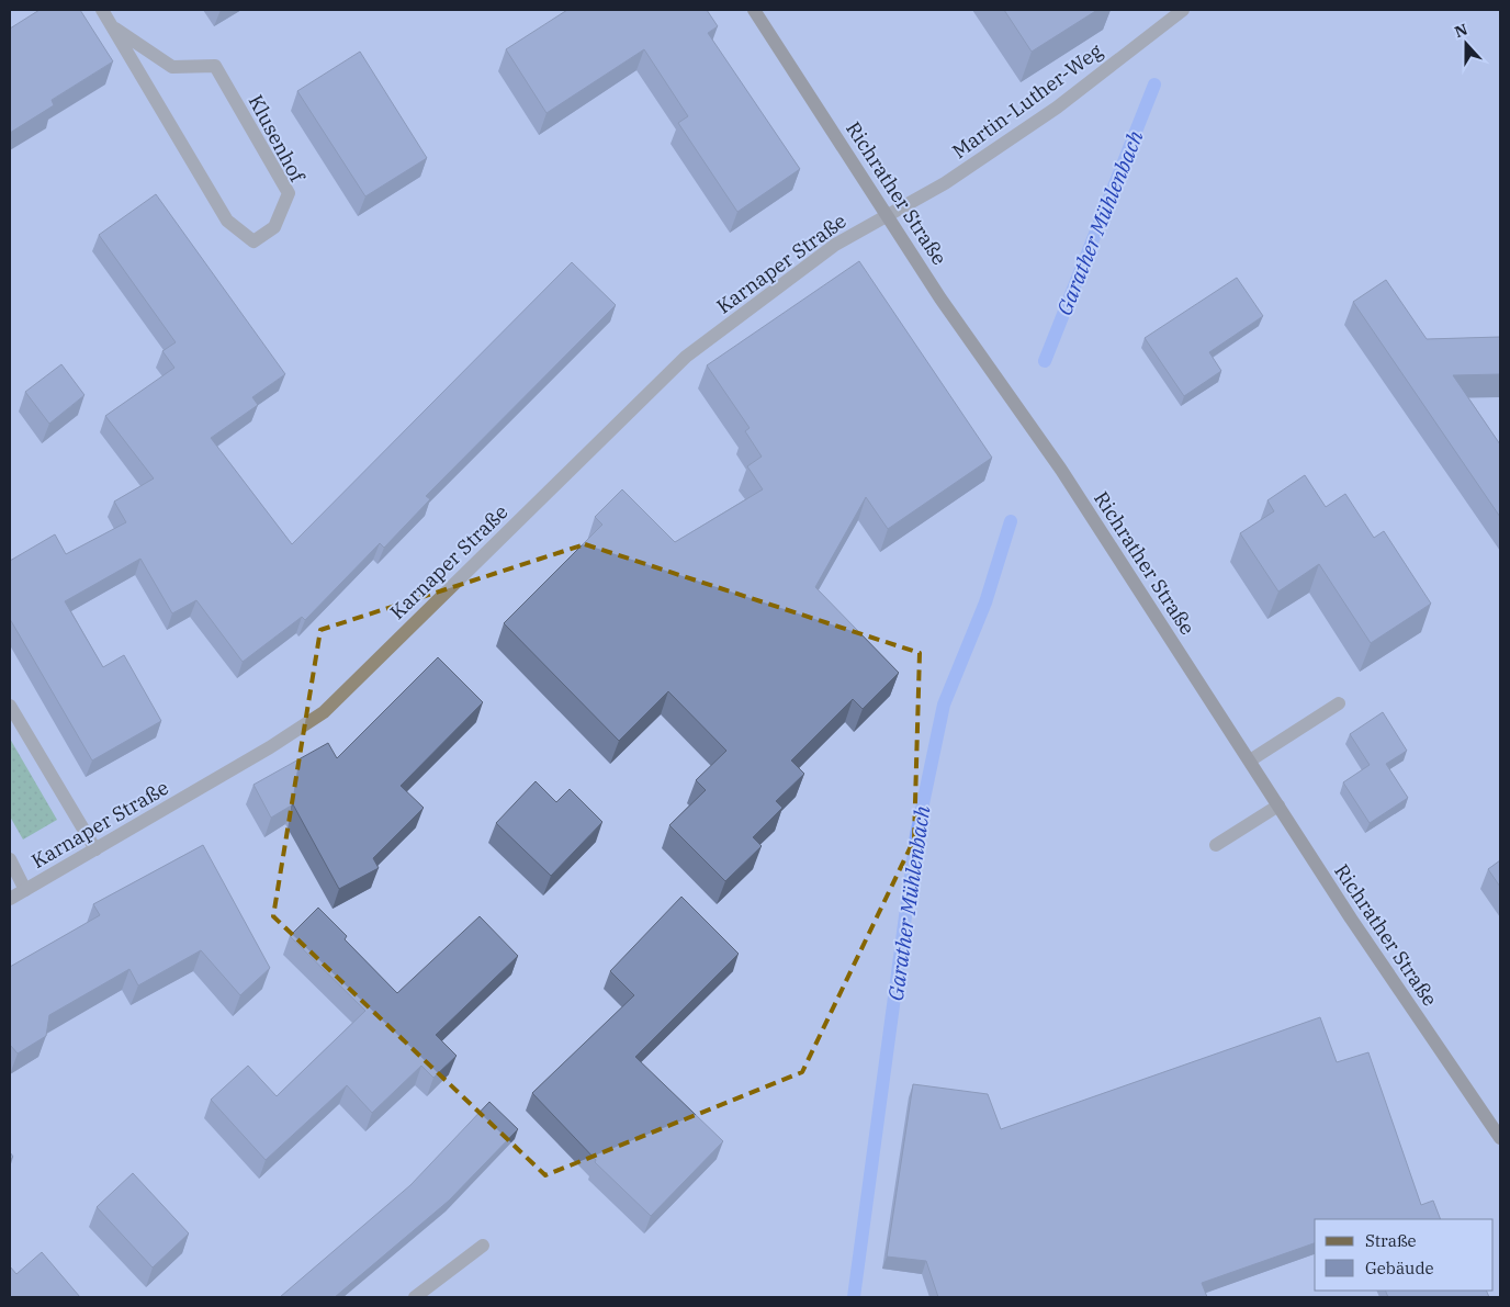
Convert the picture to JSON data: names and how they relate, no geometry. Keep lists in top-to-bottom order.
{
  "streets": {
    "main road": ["Richrather Straße"],
    "street": ["Martin-Luther-Weg", "Klusenhof", "Karnaper Straße"]
  },
  "crossings": [
    ["Martin-Luther-Weg", "Richrather Straße"],
    ["Martin-Luther-Weg", "Karnaper Straße"],
    ["Richrather Straße", "Karnaper Straße"]
  ],
  "water": ["Garather Mühlenbach"],
  "legend": ["Straße", "Gebäude"],
  "north": "top"
}
